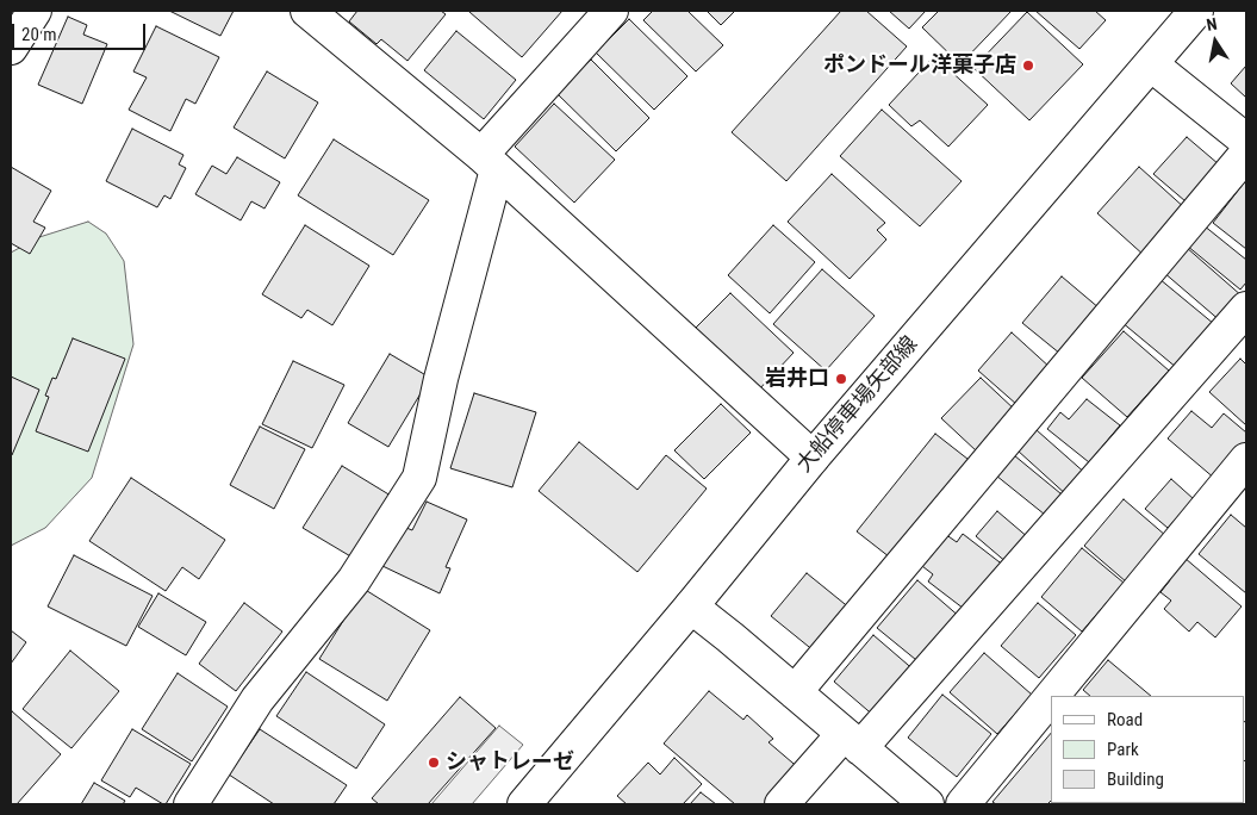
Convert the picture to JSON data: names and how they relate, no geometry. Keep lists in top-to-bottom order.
{
  "streets": {
    "street": ["大船停車場矢部線"]
  },
  "places": ["ポンドール洋菓子店", "岩井口", "シャトレーゼ"],
  "legend": ["Road", "Park", "Building"],
  "scale_bar": "20 m",
  "north": "top"
}
